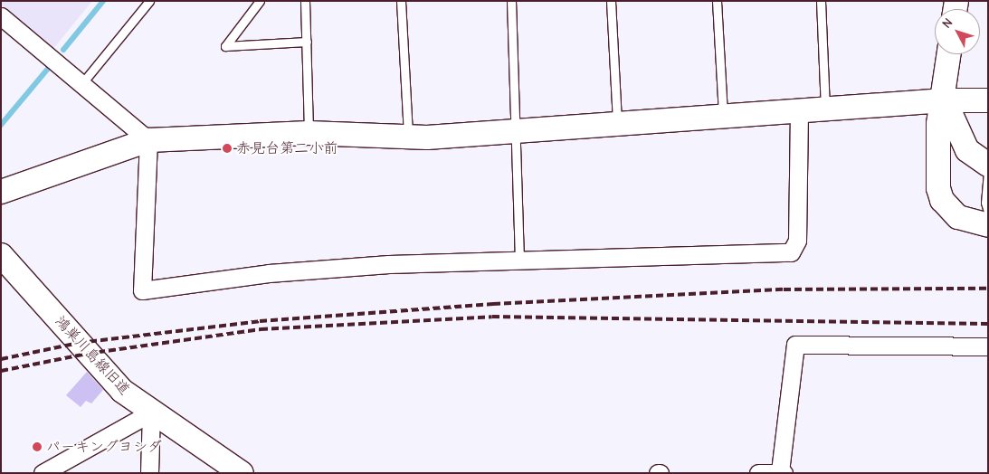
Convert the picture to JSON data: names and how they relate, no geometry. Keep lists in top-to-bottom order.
{
  "streets": {
    "street": ["鴻巣川島線旧道"]
  },
  "places": ["赤見台第二小前", "パーキングヨシダ"],
  "north": "top left"
}
